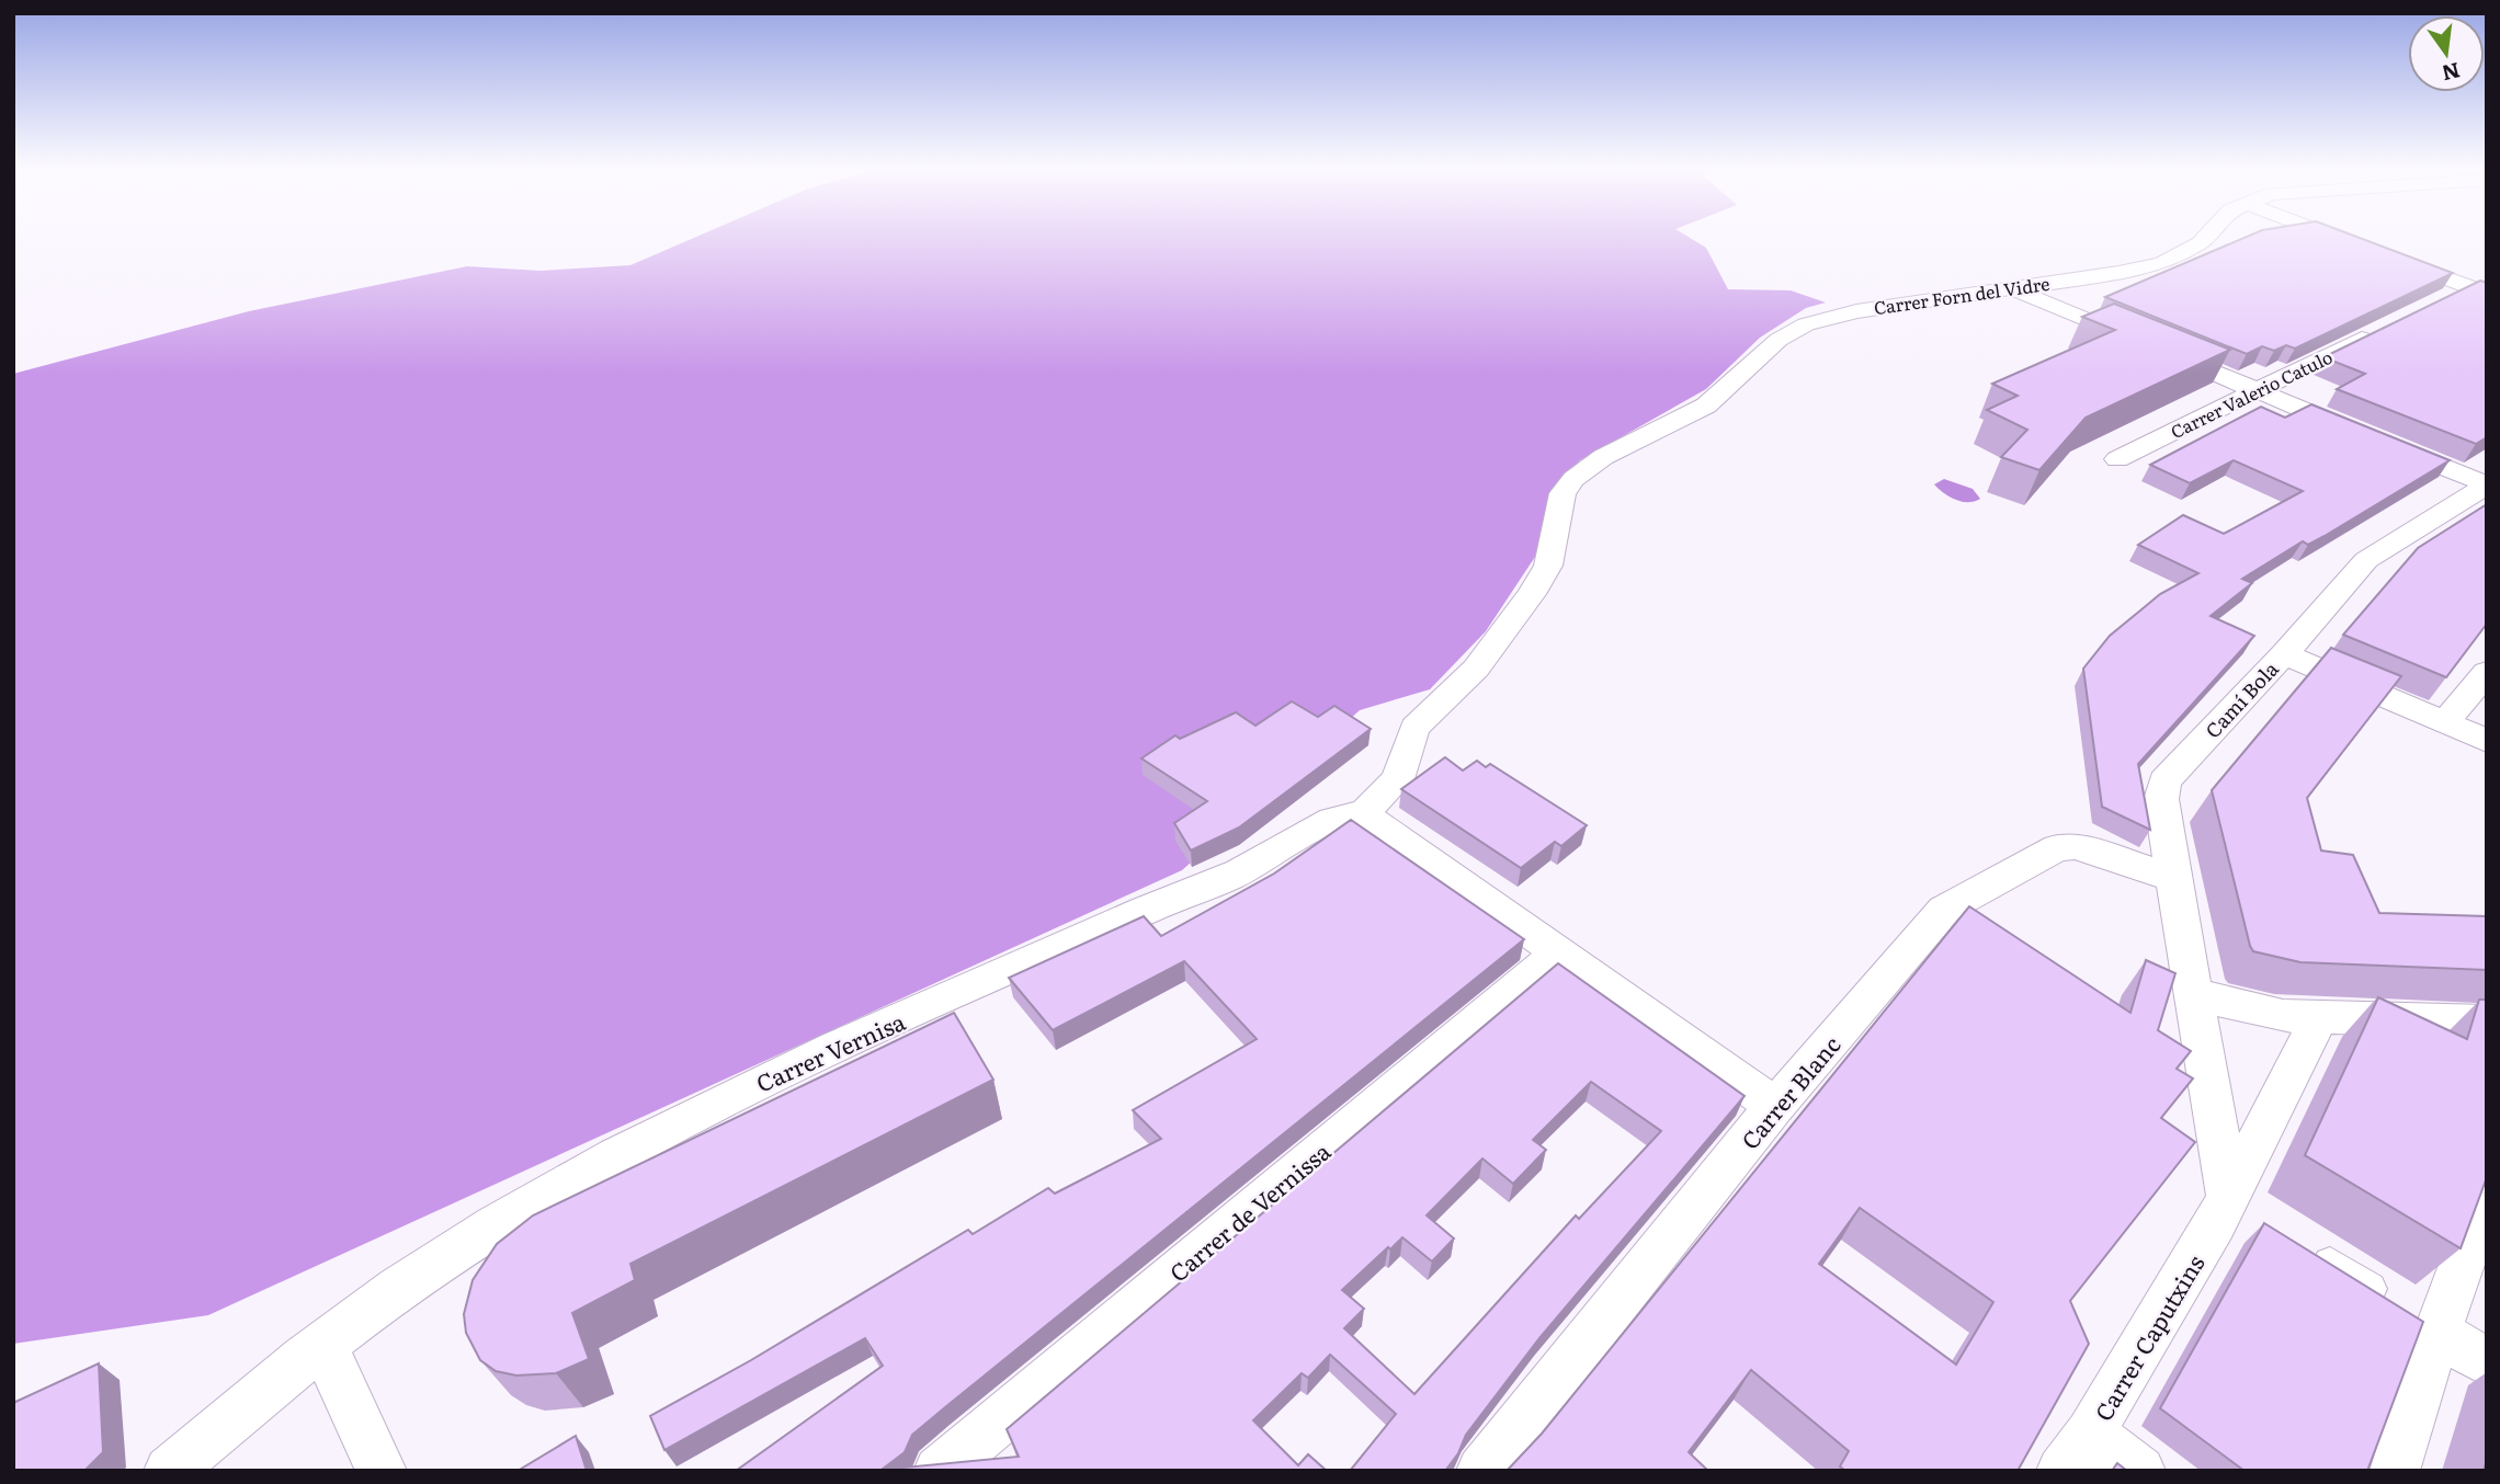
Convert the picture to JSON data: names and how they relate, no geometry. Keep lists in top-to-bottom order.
{
  "streets": {
    "street": [
      "Carrer Forn del Vidre",
      "Carrer Valerio Catulo",
      "Camí Bola",
      "Carrer Vernisa",
      "Carrer Blanc",
      "Carrer de Vernissa",
      "Carrer Caputxins"
    ]
  },
  "crossings": [
    ["Carrer Forn del Vidre", "Carrer Vernisa"],
    ["Camí Bola", "Carrer Blanc"]
  ],
  "north": "bottom"
}
